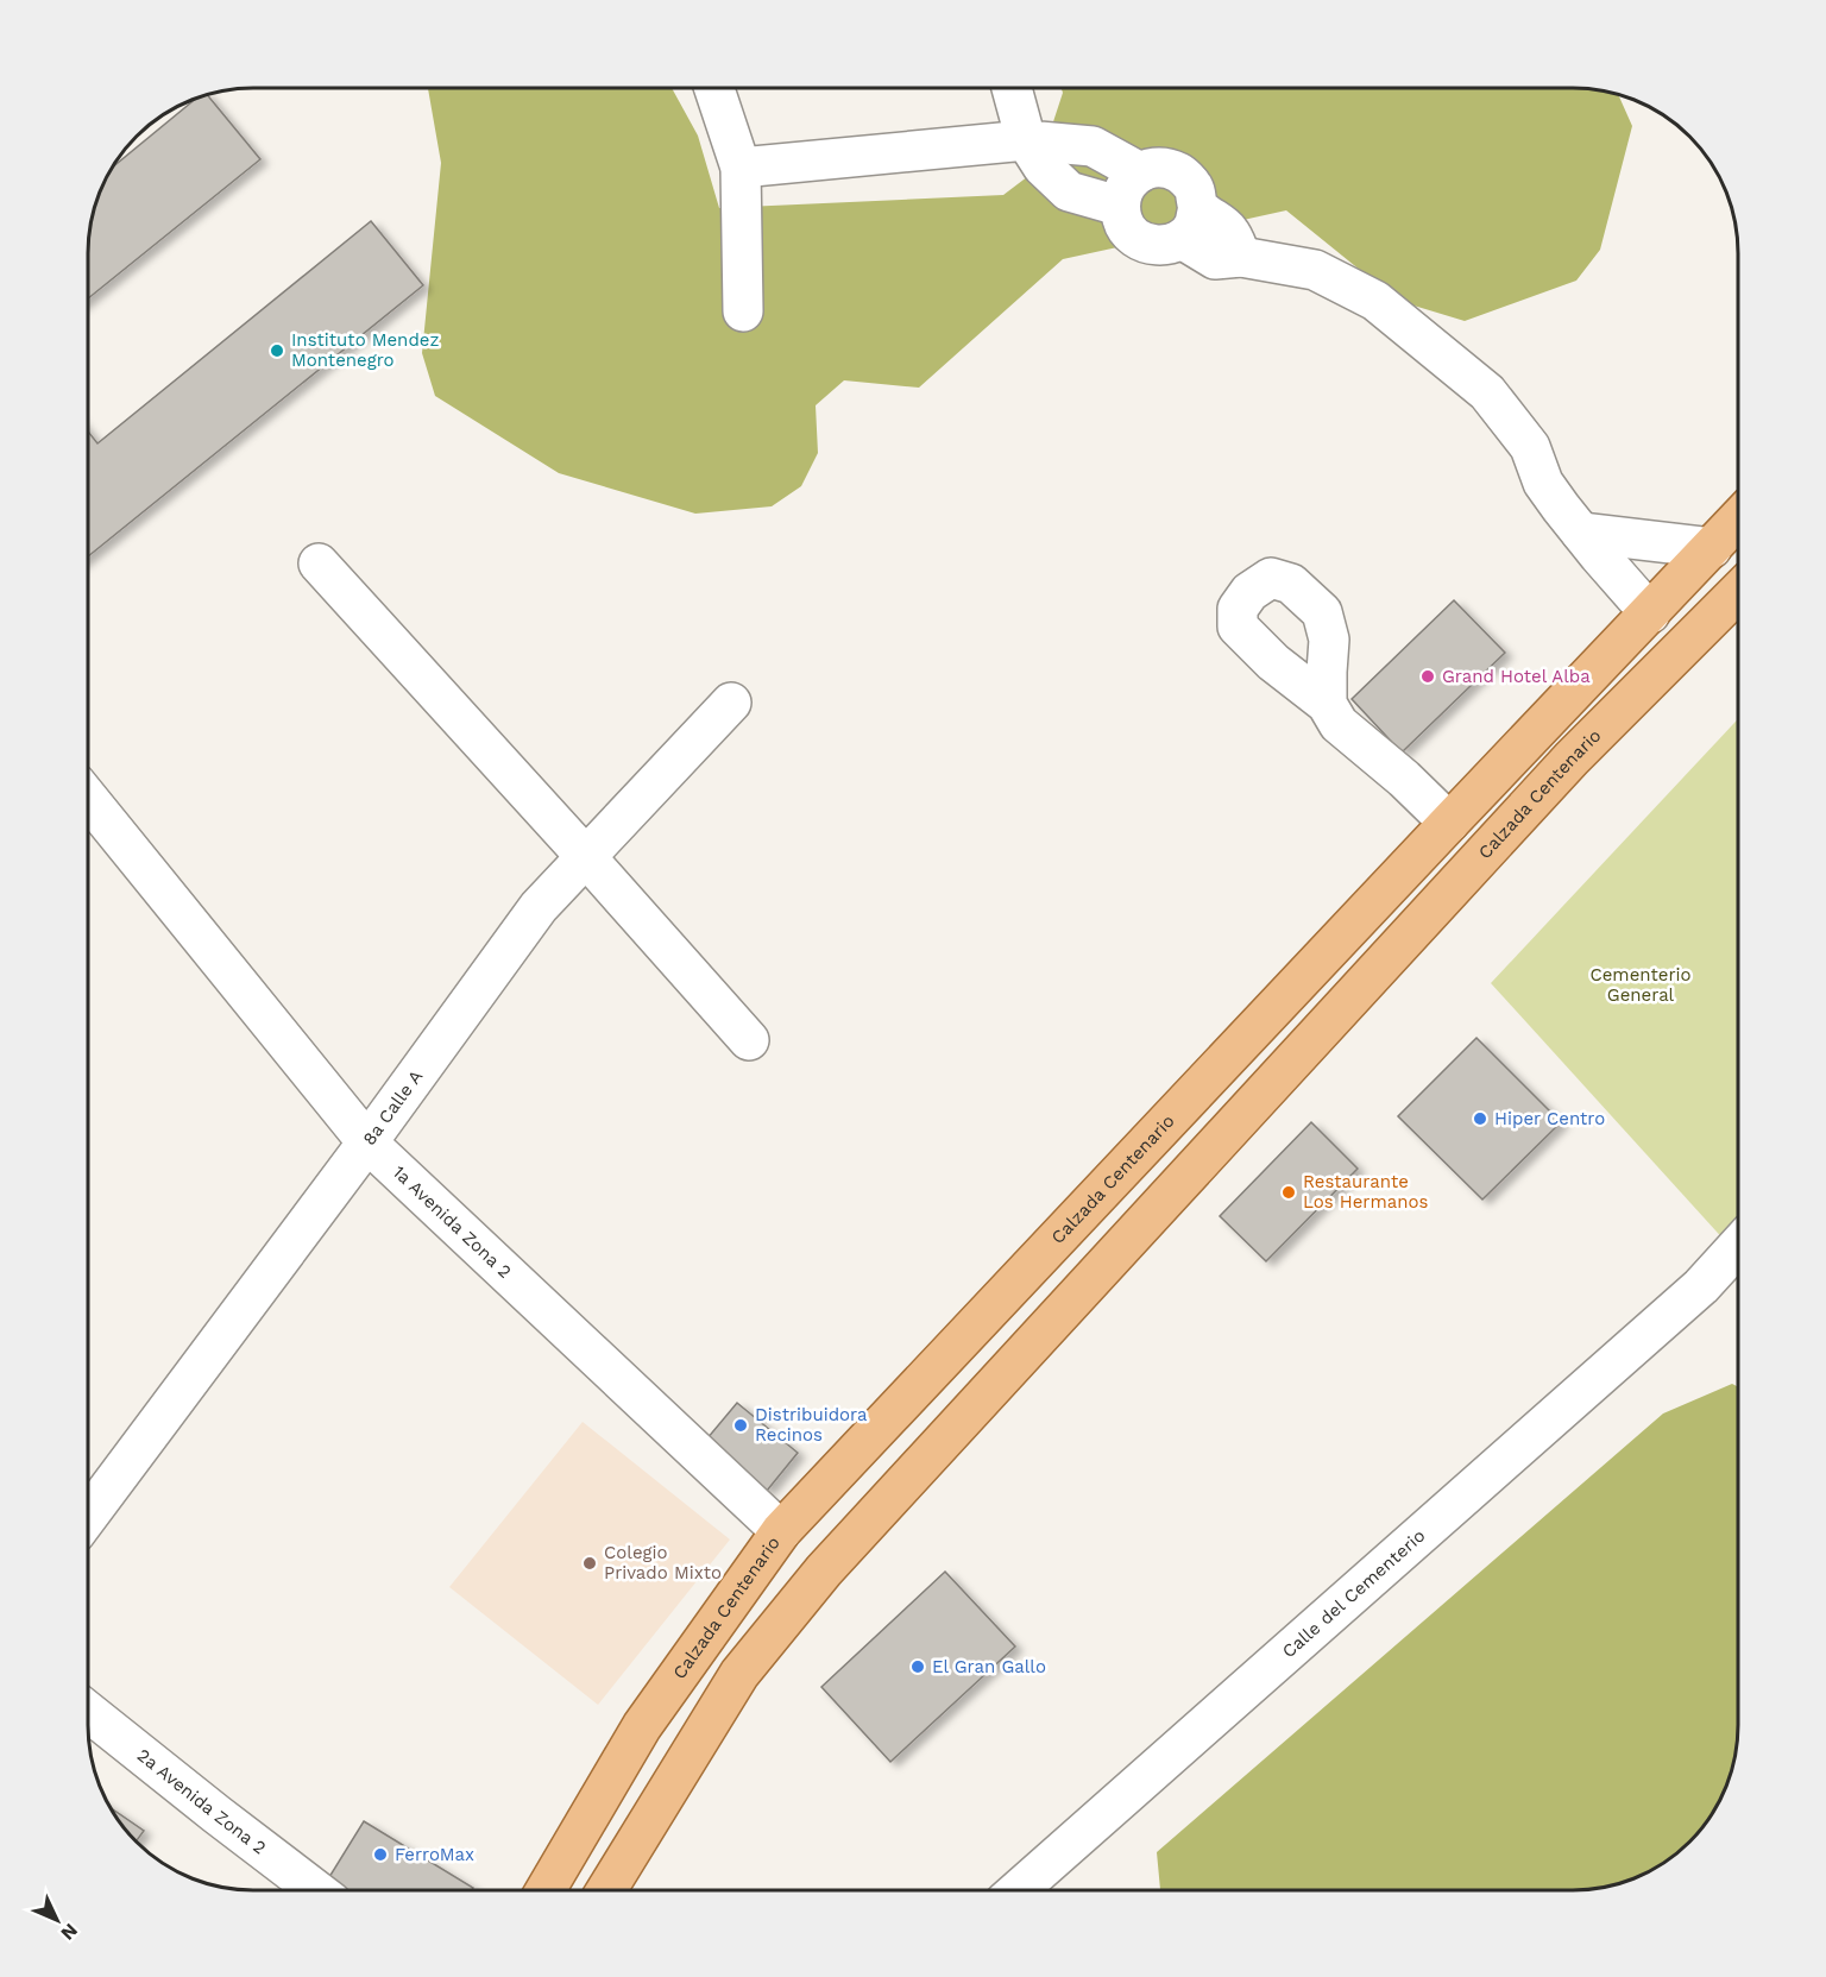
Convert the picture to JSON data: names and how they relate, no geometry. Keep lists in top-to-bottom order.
{
  "streets": {
    "main road": ["Calzada Centenario"],
    "street": [
      "8a Calle A",
      "1a Avenida Zona 2",
      "Calle del Cementerio",
      "2a Avenida Zona 2"
    ]
  },
  "crossings": [
    ["Calzada Centenario", "1a Avenida Zona 2"],
    ["8a Calle A", "1a Avenida Zona 2"]
  ],
  "parks": ["Cementerio General"],
  "places": [
    "Instituto Mendez Montenegro",
    "Grand Hotel Alba",
    "Hiper Centro",
    "Restaurante Los Hermanos",
    "Distribuidora Recinos",
    "Colegio Privado Mixto",
    "El Gran Gallo",
    "FerroMax"
  ],
  "north": "bottom right"
}
